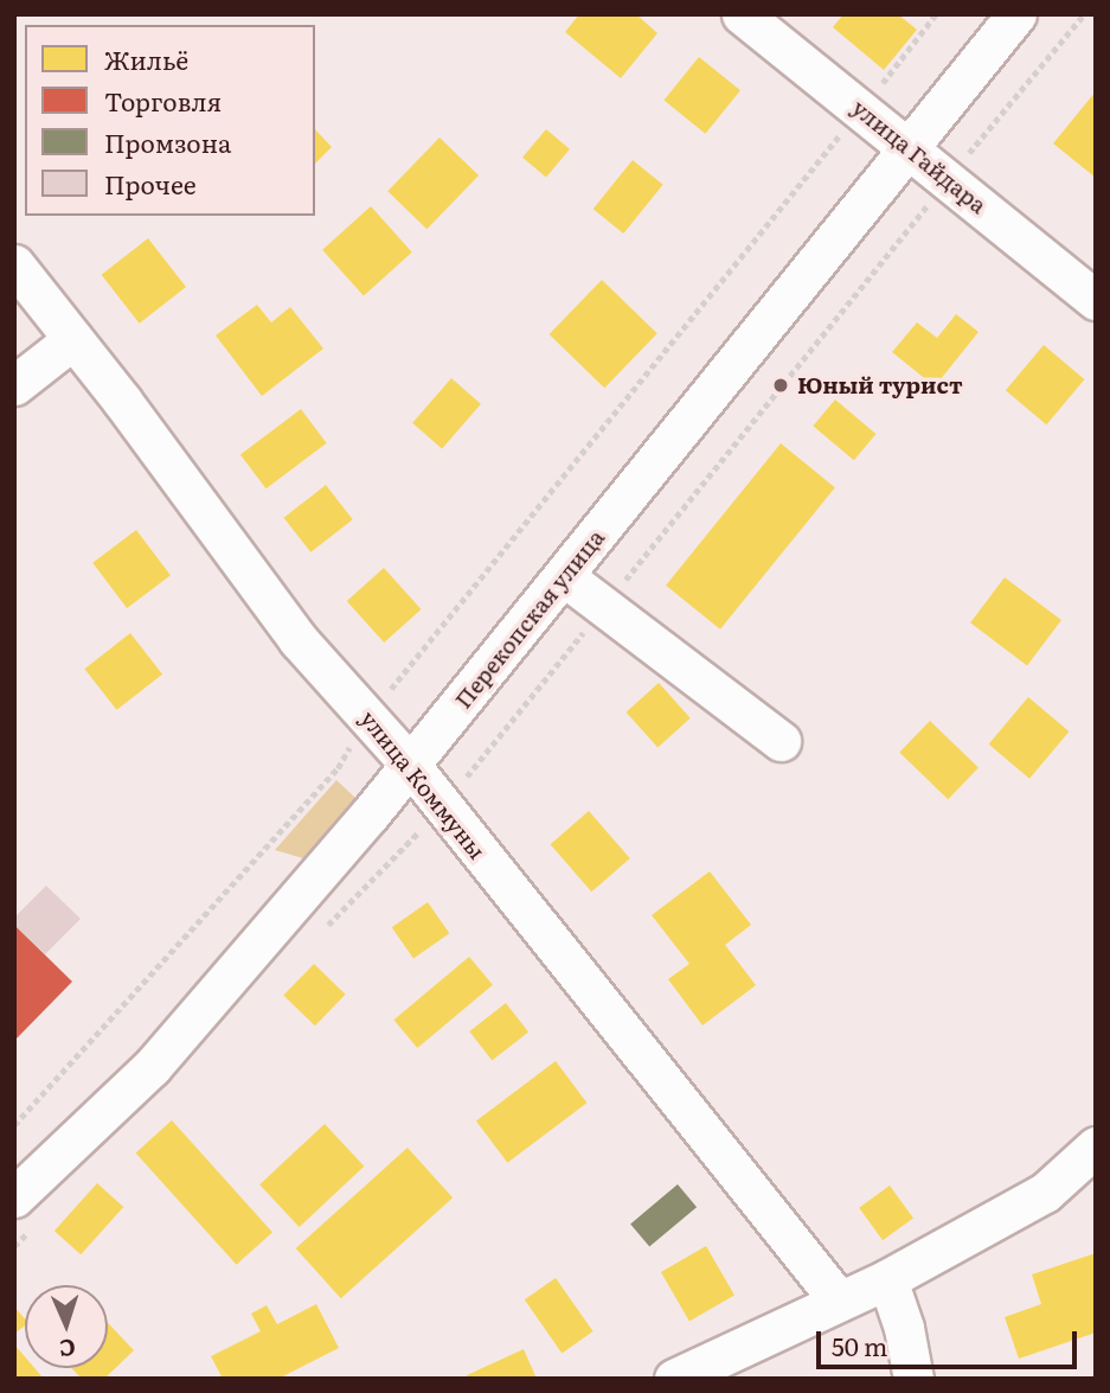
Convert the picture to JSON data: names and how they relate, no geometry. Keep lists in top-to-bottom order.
{
  "streets": {
    "street": ["улица Гайдара", "Перекопская улица", "улица Коммуны"]
  },
  "crossings": [
    ["улица Гайдара", "Перекопская улица"],
    ["Перекопская улица", "улица Коммуны"]
  ],
  "places": ["Юный турист"],
  "legend": [
    "Жильё",
    "Торговля",
    "Промзона",
    "Прочее"
  ],
  "scale_bar": "50 m",
  "north": "bottom"
}
